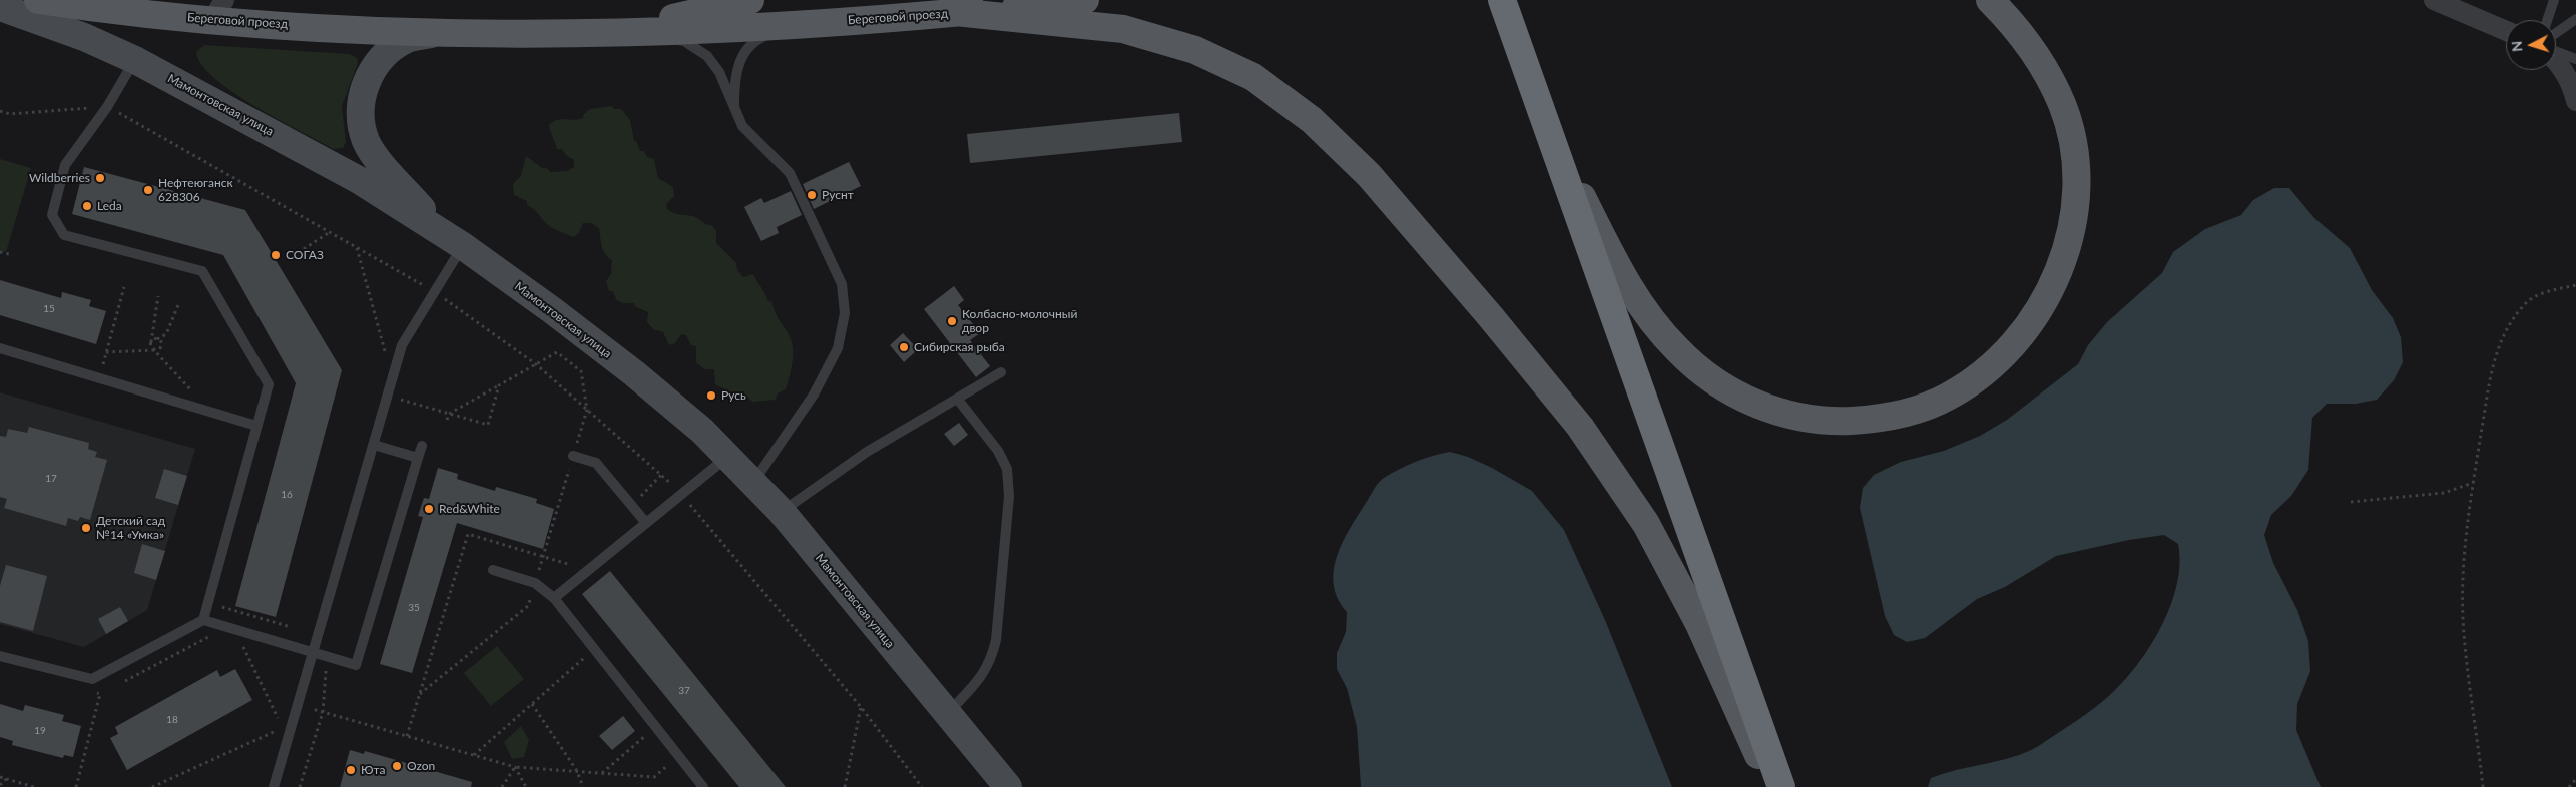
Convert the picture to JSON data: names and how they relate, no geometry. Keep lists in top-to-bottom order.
{
  "streets": {
    "main road": ["Береговой проезд"],
    "street": ["Мамонтовская улица"]
  },
  "places": [
    "Wildberries",
    "Нефтеюганск 628306",
    "Руснт",
    "Leda",
    "СОГАЗ",
    "Колбасно-молочный двор",
    "Сибирская рыба",
    "Русь",
    "Red&White",
    "Детский сад №14 «Умка»",
    "Ozon",
    "Юта"
  ],
  "house_numbers": [
    "15",
    "17",
    "16",
    "35",
    "37",
    "18",
    "19"
  ],
  "north": "left"
}
